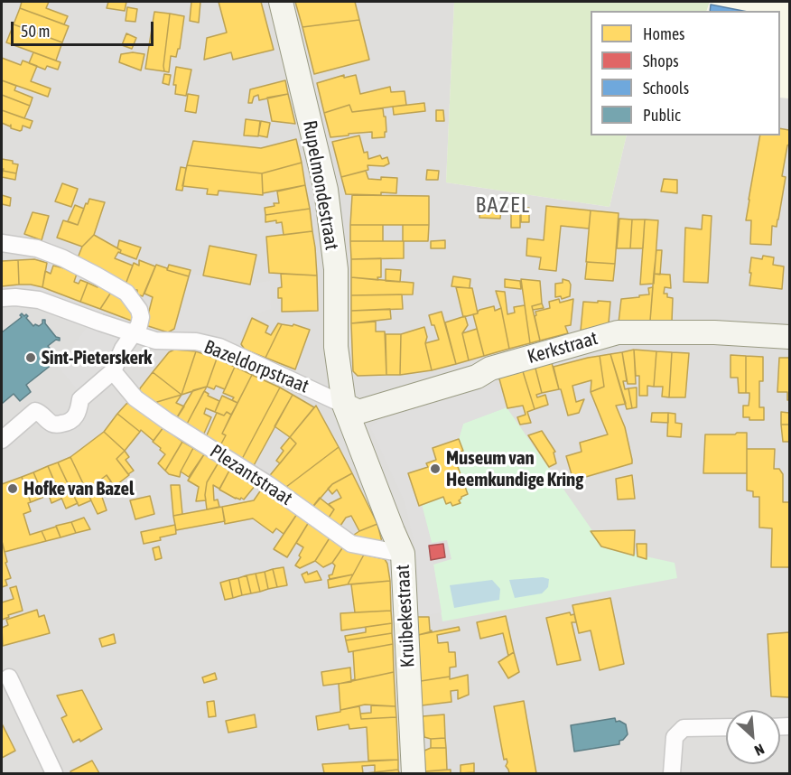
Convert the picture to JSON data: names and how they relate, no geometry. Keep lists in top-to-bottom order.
{
  "streets": {
    "main road": ["Rupelmondestraat", "Kerkstraat", "Kruibekestraat"],
    "street": ["Bazeldorpstraat", "Plezantstraat"]
  },
  "crossings": [
    ["Rupelmondestraat", "Kerkstraat"],
    ["Rupelmondestraat", "Bazeldorpstraat"],
    ["Rupelmondestraat", "Kruibekestraat"],
    ["Kerkstraat", "Bazeldorpstraat"],
    ["Kerkstraat", "Kruibekestraat"],
    ["Bazeldorpstraat", "Kruibekestraat"],
    ["Plezantstraat", "Kruibekestraat"]
  ],
  "districts": ["BAZEL"],
  "places": ["Sint-Pieterskerk", "Museum van Heemkundige Kring", "Hofke van Bazel"],
  "legend": [
    "Homes",
    "Shops",
    "Schools",
    "Public"
  ],
  "scale_bar": "50 m",
  "north": "bottom right"
}
